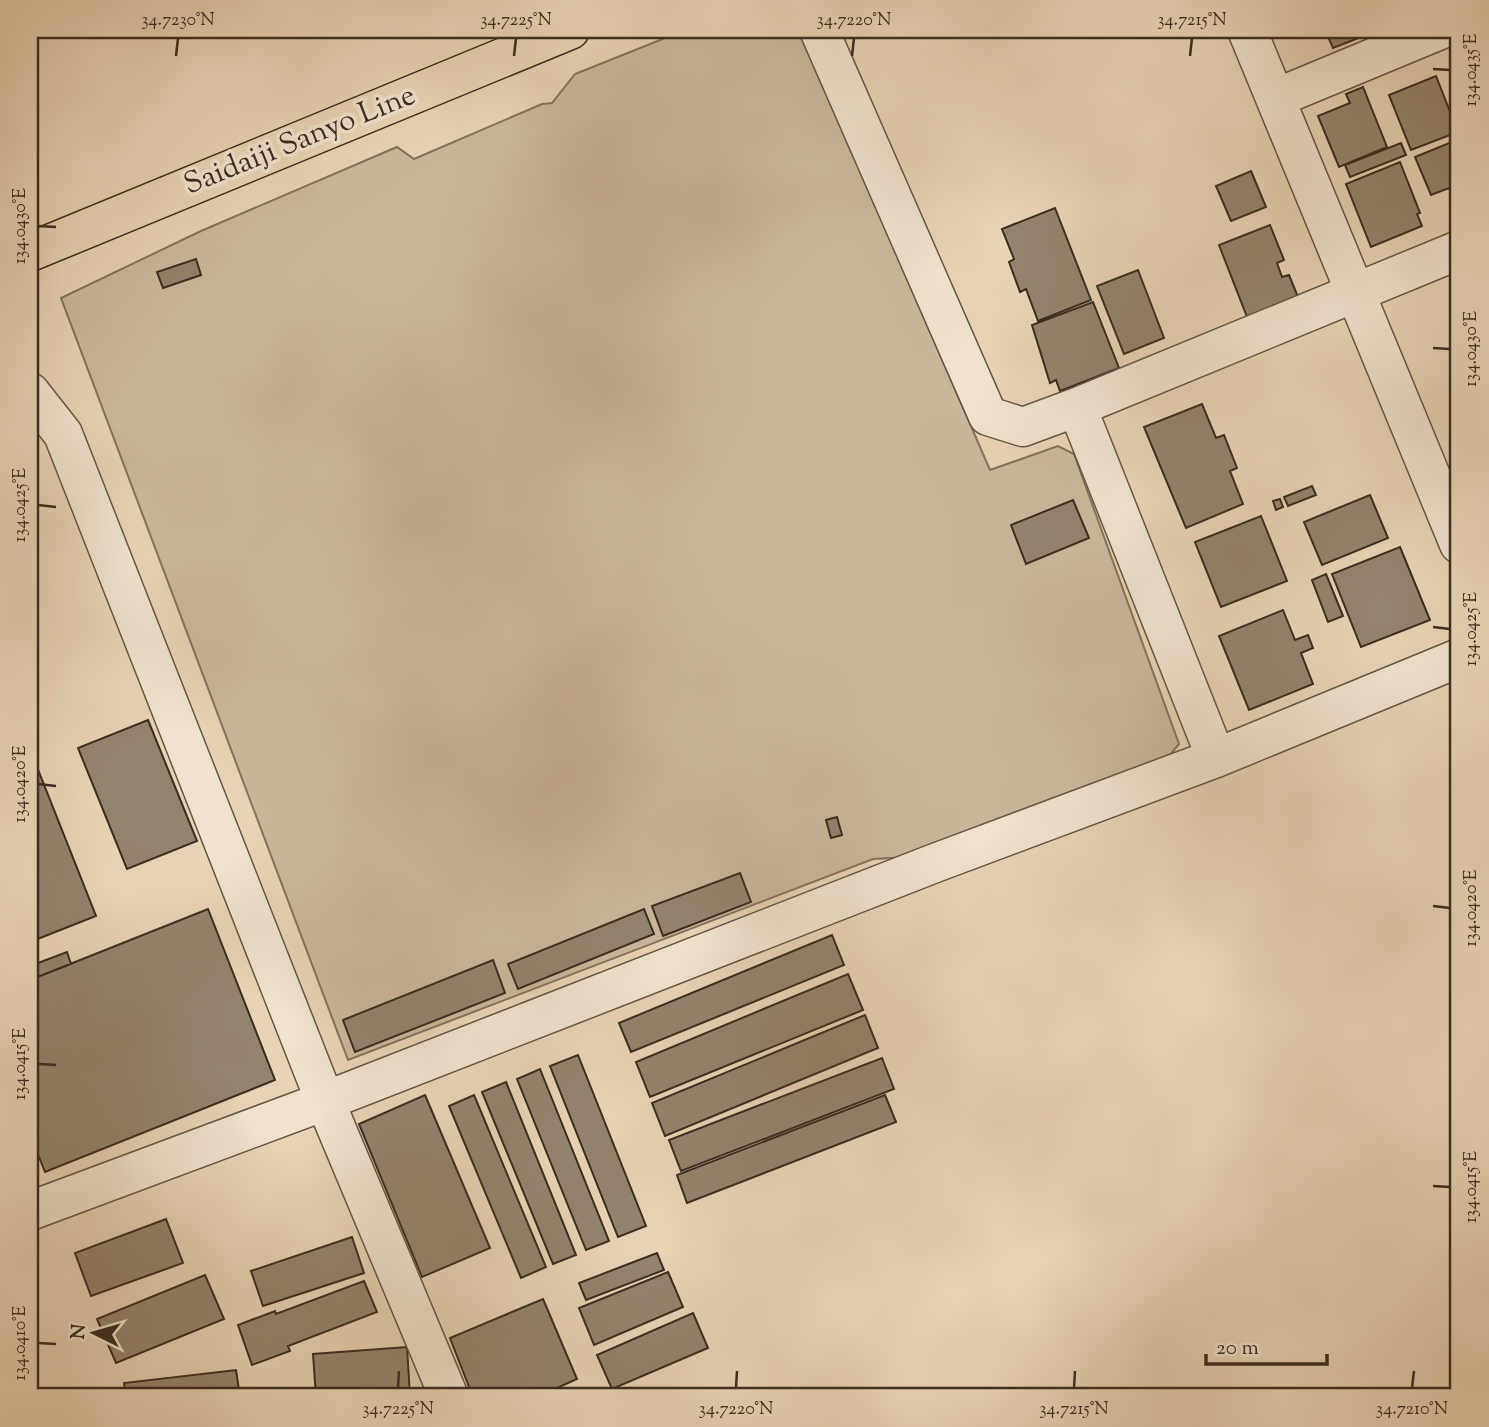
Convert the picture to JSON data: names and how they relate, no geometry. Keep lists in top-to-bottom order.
{
  "streets": {
    "main road": ["Saidaiji Sanyo Line"]
  },
  "scale_bar": "20 m",
  "north": "left",
  "coordinates": [
    "34.7230°N",
    "34.7225°N",
    "34.7220°N",
    "34.7215°N",
    "134.0435°E",
    "134.0430°E",
    "134.0425°E",
    "134.0420°E",
    "134.0415°E",
    "134.0410°E",
    "34.7210°N"
  ]
}
